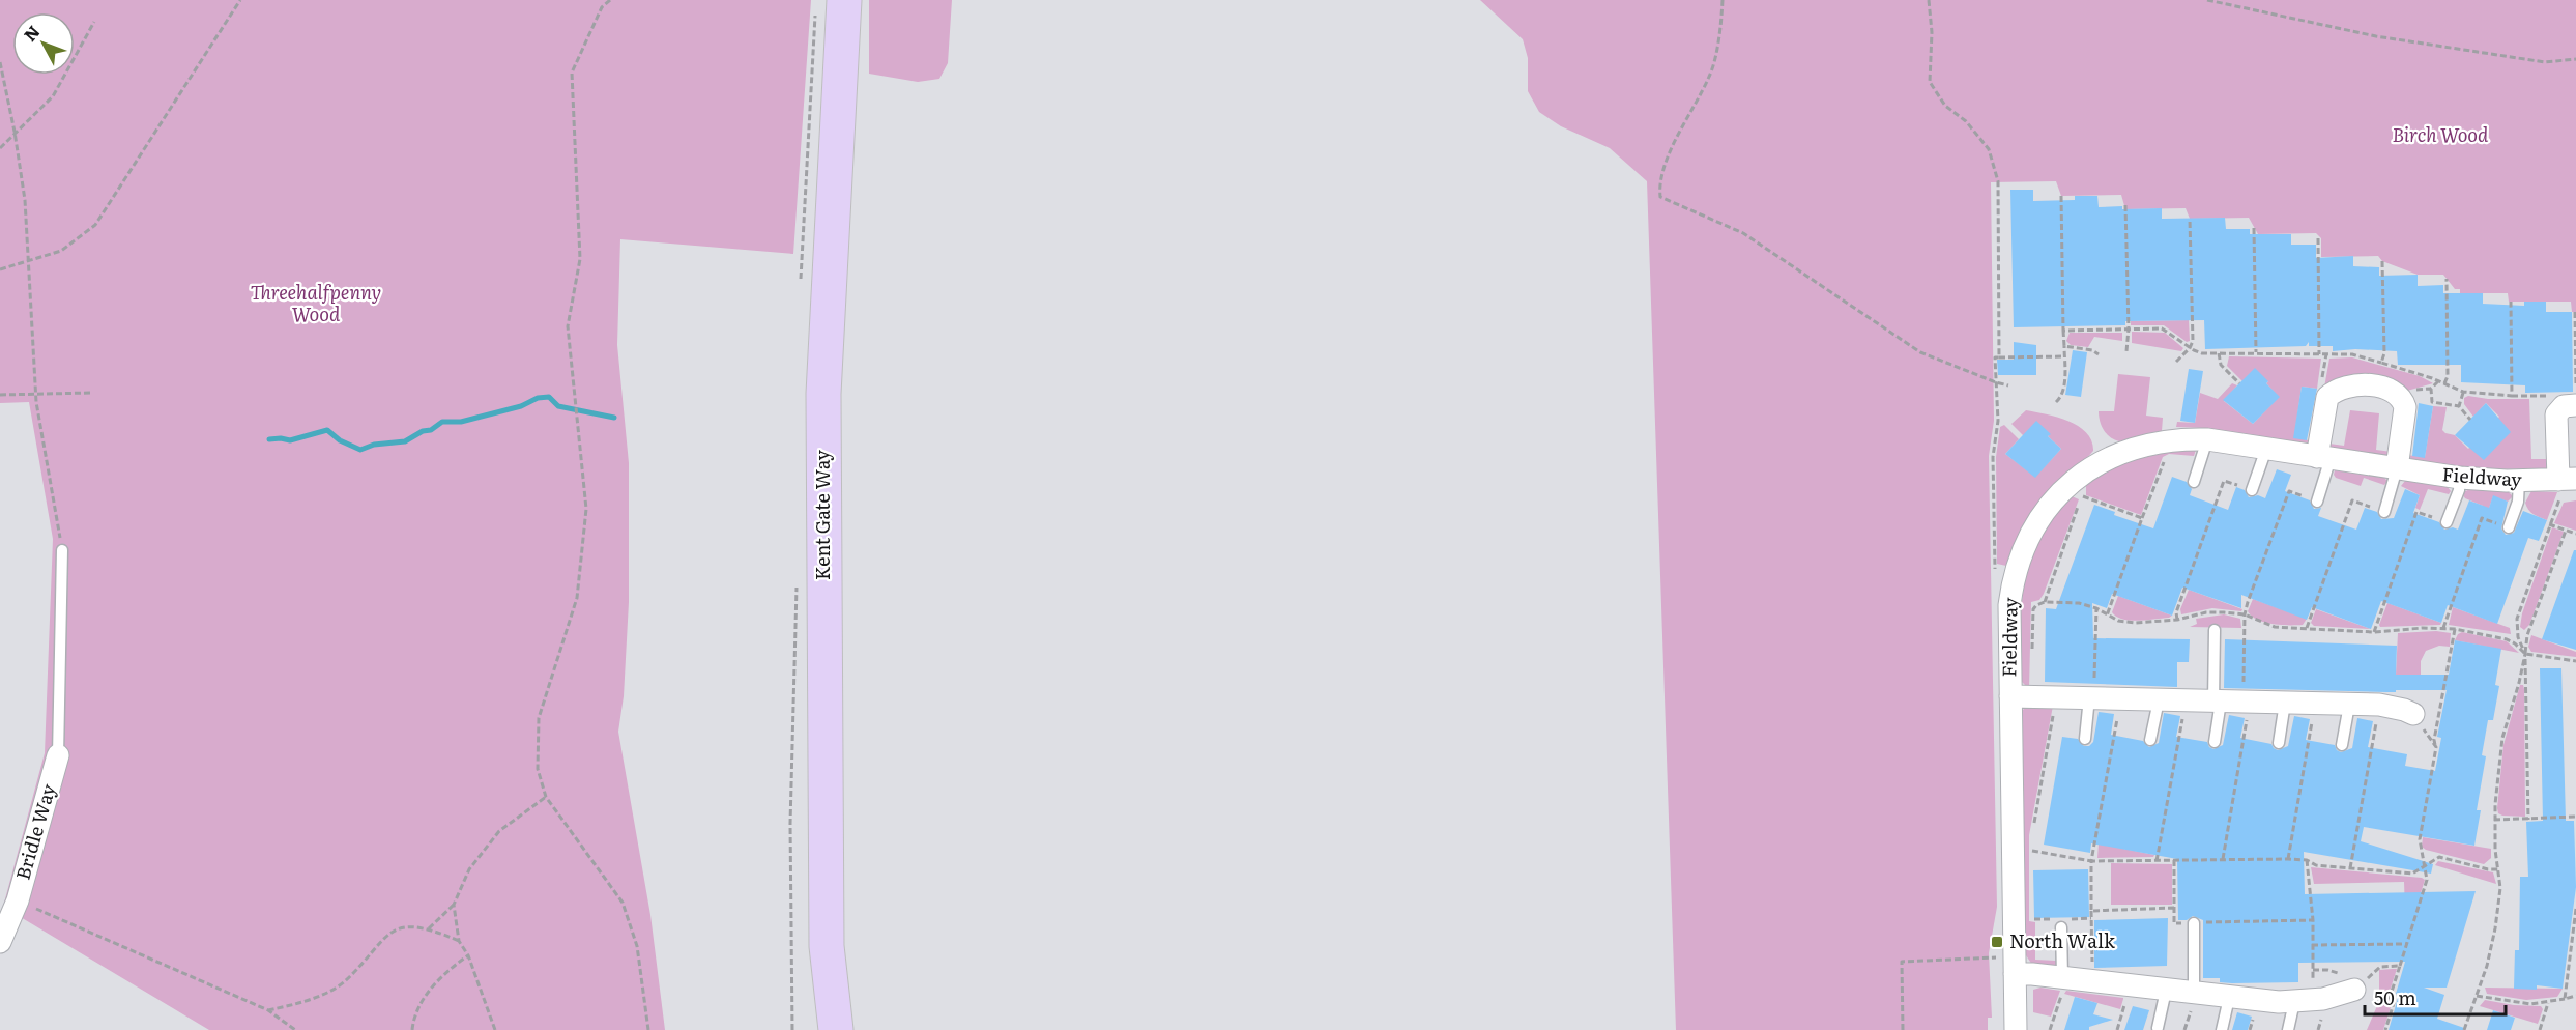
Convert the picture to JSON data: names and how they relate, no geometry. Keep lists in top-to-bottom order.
{
  "streets": {
    "main road": ["Kent Gate Way"],
    "street": ["Fieldway", "Bridle Way"]
  },
  "parks": ["Birch Wood", "Threehalfpenny Wood"],
  "places": {
    "transit": ["North Walk"]
  },
  "scale_bar": "50 m",
  "north": "top left"
}
